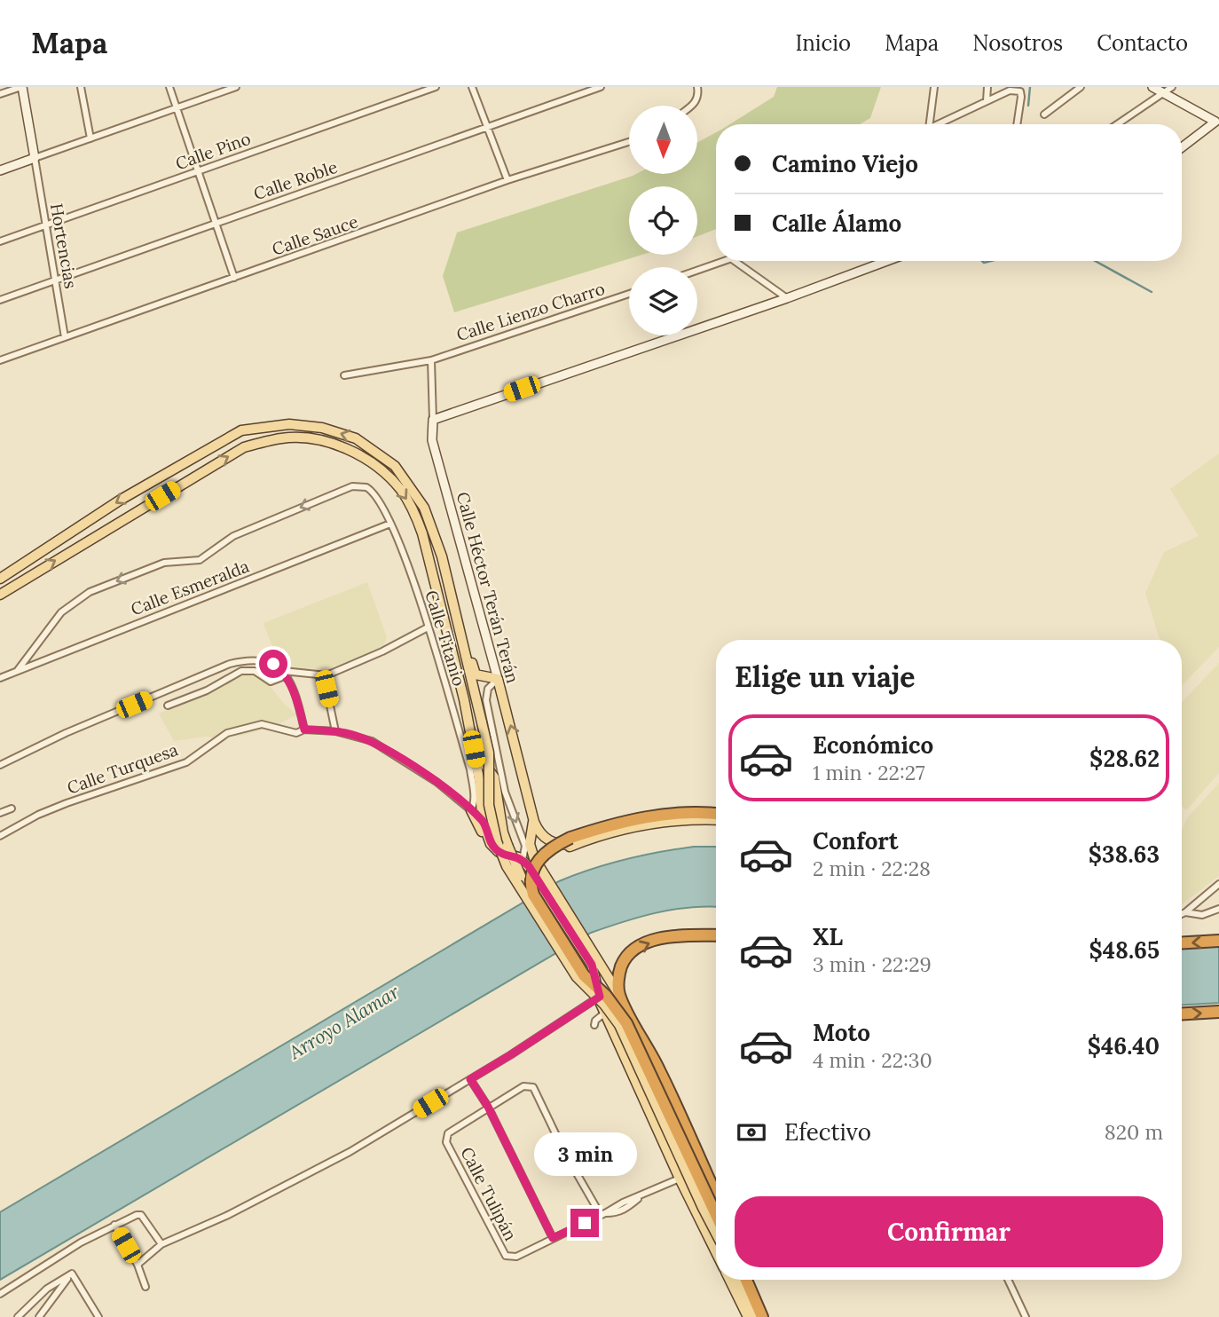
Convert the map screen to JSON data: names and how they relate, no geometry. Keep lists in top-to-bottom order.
{
  "streets": {
    "main road": ["Calle Héctor Terán Terán"],
    "street": [
      "Calle Pino",
      "Calle Roble",
      "Calle Sauce",
      "Hortencias",
      "Calle Lienzo Charro",
      "Calle Esmeralda",
      "Calle Titanio",
      "Calle Turquesa",
      "Calle Tulipán"
    ]
  },
  "crossings": [
    ["Calle Pino", "Hortencias"],
    ["Calle Roble", "Hortencias"],
    ["Calle Sauce", "Hortencias"],
    ["Calle Lienzo Charro", "Calle Héctor Terán Terán"],
    ["Calle Esmeralda", "Calle Titanio"],
    ["Calle Titanio", "Calle Turquesa"]
  ],
  "one_way": ["Calle Titanio"],
  "water": ["Arroyo Alamar"],
  "north": "bottom",
  "page": {
    "header": "Mapa",
    "nav": [
      "Inicio",
      "Mapa",
      "Nosotros",
      "Contacto"
    ],
    "banner": ["Camino Viejo", "Calle Álamo"],
    "heading": "Elige un viaje",
    "list": [
      {
        "name": "Económico",
        "note": "1 min · 22:27",
        "value": "$28.62"
      },
      {
        "name": "Confort",
        "note": "2 min · 22:28",
        "value": "$38.63"
      },
      {
        "name": "XL",
        "note": "3 min · 22:29",
        "value": "$48.65"
      },
      {
        "name": "Moto",
        "note": "4 min · 22:30",
        "value": "$46.40"
      }
    ],
    "pay": ["Efectivo", "820 m"],
    "bubble": "3 min",
    "buttons": "Confirmar"
  }
}
